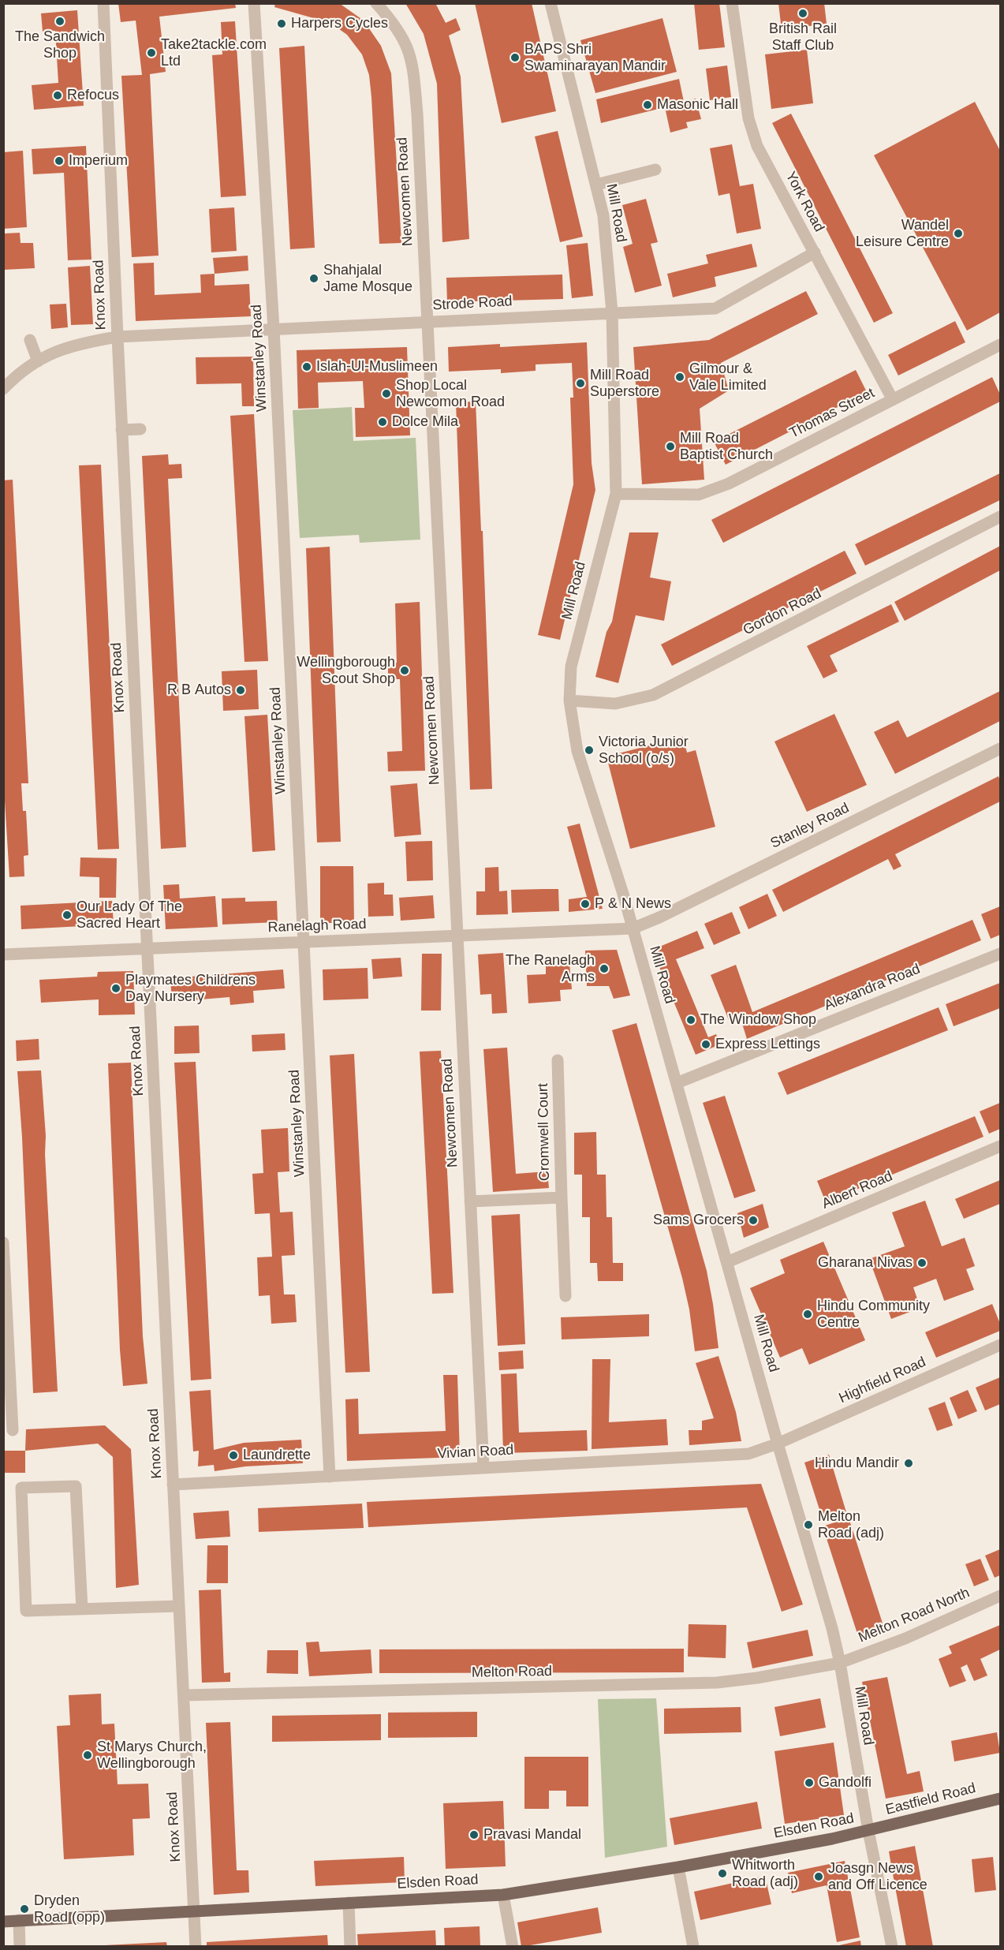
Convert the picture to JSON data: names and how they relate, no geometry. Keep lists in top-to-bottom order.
{
  "streets": {
    "main road": ["Eastfield Road", "Elsden Road"],
    "street": [
      "Newcomen Road",
      "York Road",
      "Mill Road",
      "Knox Road",
      "Strode Road",
      "Winstanley Road",
      "Thomas Street",
      "Gordon Road",
      "Stanley Road",
      "Ranelagh Road",
      "Alexandra Road",
      "Cromwell Court",
      "Albert Road",
      "Highfield Road",
      "Vivian Road",
      "Melton Road North",
      "Melton Road"
    ]
  },
  "crossings": [
    ["Newcomen Road", "Strode Road"],
    ["Newcomen Road", "Ranelagh Road"],
    ["Newcomen Road", "Cromwell Court"],
    ["Newcomen Road", "Vivian Road"],
    ["York Road", "Strode Road"],
    ["York Road", "Thomas Street"],
    ["Mill Road", "Strode Road"],
    ["Mill Road", "Thomas Street"],
    ["Mill Road", "Gordon Road"],
    ["Mill Road", "Stanley Road"],
    ["Mill Road", "Ranelagh Road"],
    ["Mill Road", "Alexandra Road"],
    ["Mill Road", "Albert Road"],
    ["Mill Road", "Highfield Road"],
    ["Mill Road", "Vivian Road"],
    ["Mill Road", "Melton Road North"],
    ["Mill Road", "Melton Road"],
    ["Mill Road", "Eastfield Road"],
    ["Mill Road", "Elsden Road"],
    ["Knox Road", "Strode Road"],
    ["Knox Road", "Ranelagh Road"],
    ["Knox Road", "Vivian Road"],
    ["Knox Road", "Melton Road"],
    ["Knox Road", "Elsden Road"],
    ["Strode Road", "Winstanley Road"],
    ["Winstanley Road", "Ranelagh Road"],
    ["Winstanley Road", "Vivian Road"],
    ["Stanley Road", "Ranelagh Road"],
    ["Highfield Road", "Vivian Road"],
    ["Melton Road North", "Melton Road"],
    ["Eastfield Road", "Elsden Road"]
  ],
  "places": [
    "British Rail Staff Club",
    "The Sandwich Shop",
    "Harpers Cycles",
    "Take2tackle.com Ltd",
    "BAPS Shri Swaminarayan Mandir",
    "Refocus",
    "Masonic Hall",
    "Imperium",
    "Wandel Leisure Centre",
    "Shahjalal Jame Mosque",
    "Islah-Ul-Muslimeen",
    "Gilmour & Vale Limited",
    "Mill Road Superstore",
    "Shop Local Newcomon Road",
    "Dolce Mila",
    "Mill Road Baptist Church",
    "Wellingborough Scout Shop",
    "R B Autos",
    "Victoria Junior School (o/s)",
    "P & N News",
    "Our Lady Of The Sacred Heart",
    "The Ranelagh Arms",
    "Playmates Childrens Day Nursery",
    "The Window Shop",
    "Express Lettings",
    "Sams Grocers",
    "Gharana Nivas",
    "Hindu Community Centre",
    "Laundrette",
    "Hindu Mandir",
    "Melton Road (adj)",
    "St Marys Church, Wellingborough",
    "Gandolfi",
    "Pravasi Mandal",
    "Whitworth Road (adj)",
    "Joasgn News and Off Licence",
    "Dryden Road (opp)"
  ]
}
